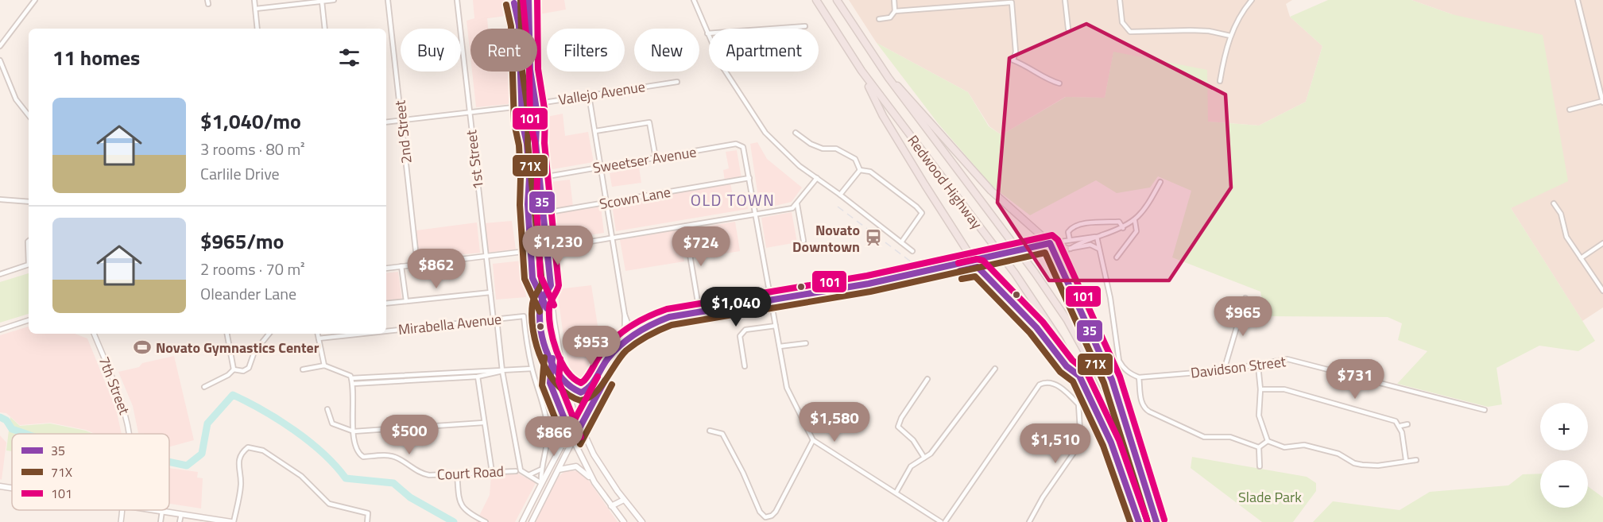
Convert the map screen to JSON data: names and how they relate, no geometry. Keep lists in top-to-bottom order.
{
  "streets": {
    "highway": ["Redwood Highway"],
    "street": [
      "Vallejo Avenue",
      "2nd Street",
      "1st Street",
      "Sweetser Avenue",
      "Scown Lane",
      "Mirabella Avenue",
      "Davidson Street",
      "7th Street",
      "Court Road"
    ]
  },
  "crossings": [
    ["Vallejo Avenue", "2nd Street"],
    ["Vallejo Avenue", "1st Street"],
    ["1st Street", "Mirabella Avenue"],
    ["1st Street", "Court Road"],
    ["Sweetser Avenue", "Scown Lane"]
  ],
  "districts": ["OLD TOWN"],
  "parks": ["Slade Park"],
  "places": {
    "station": ["Novato Downtown"],
    "sports": ["Novato Gymnastics Center"]
  },
  "lines": ["transit line 35", "transit line 71X", "transit line 101"],
  "legend": ["35", "71X", "101"],
  "page": {
    "chip": [
      "Buy",
      "Rent",
      "Filters",
      "New",
      "Apartment"
    ],
    "heading": "11 homes",
    "list": [
      {
        "name": "$1,040/mo",
        "note": "3 rooms · 80 m² · Carlile Drive"
      },
      {
        "name": "$965/mo",
        "note": "2 rooms · 70 m² · Oleander Lane"
      }
    ],
    "price": [
      "$1,230",
      "$724",
      "$862",
      "$1,040",
      "$965",
      "$953",
      "$731",
      "$1,580",
      "$500",
      "$866",
      "$1,510"
    ],
    "map_buttons": ["+", "−"]
  }
}
